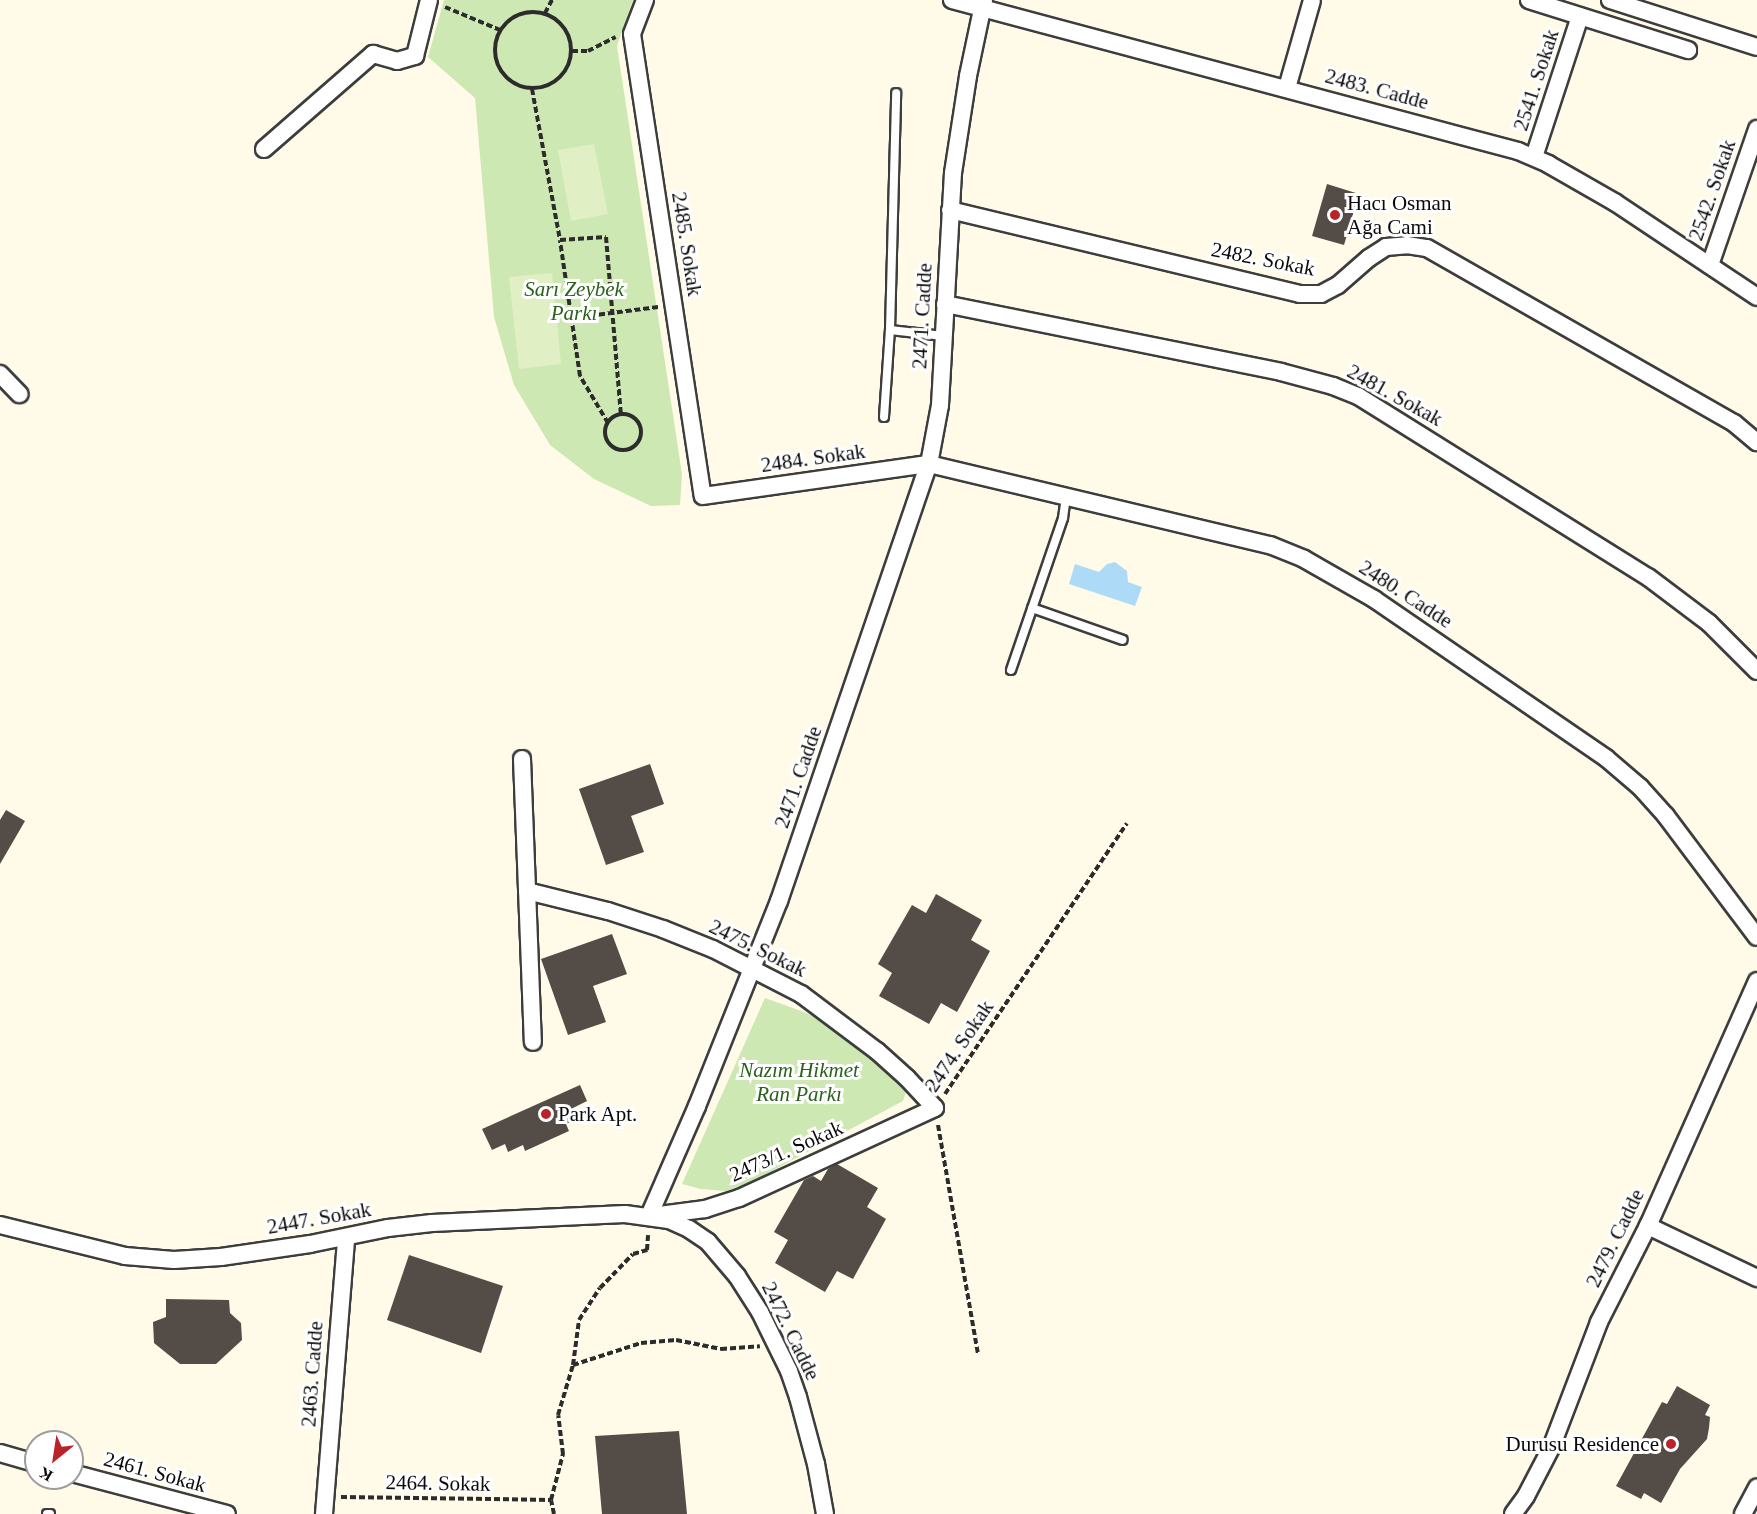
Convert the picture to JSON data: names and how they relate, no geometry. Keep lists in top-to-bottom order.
{
  "streets": {
    "street": [
      "2541. Sokak",
      "2483. Cadde",
      "2542. Sokak",
      "2485. Sokak",
      "2482. Sokak",
      "2471. Cadde",
      "2481. Sokak",
      "2484. Sokak",
      "2480. Cadde",
      "2475. Sokak",
      "2473/1. Sokak",
      "2447. Sokak",
      "2479. Cadde",
      "2472. Cadde",
      "2463. Cadde",
      "2461. Sokak"
    ],
    "path": ["2474. Sokak", "2464. Sokak"]
  },
  "crossings": [
    ["2541. Sokak", "2483. Cadde"],
    ["2483. Cadde", "2542. Sokak"],
    ["2483. Cadde", "2471. Cadde"],
    ["2485. Sokak", "2484. Sokak"],
    ["2482. Sokak", "2471. Cadde"],
    ["2471. Cadde", "2481. Sokak"],
    ["2471. Cadde", "2484. Sokak"],
    ["2471. Cadde", "2480. Cadde"],
    ["2471. Cadde", "2475. Sokak"],
    ["2471. Cadde", "2473/1. Sokak"],
    ["2471. Cadde", "2447. Sokak"],
    ["2471. Cadde", "2472. Cadde"],
    ["2484. Sokak", "2480. Cadde"],
    ["2475. Sokak", "2474. Sokak"],
    ["2475. Sokak", "2473/1. Sokak"],
    ["2474. Sokak", "2473/1. Sokak"],
    ["2473/1. Sokak", "2447. Sokak"],
    ["2473/1. Sokak", "2472. Cadde"],
    ["2447. Sokak", "2472. Cadde"],
    ["2447. Sokak", "2463. Cadde"],
    ["2463. Cadde", "2464. Sokak"]
  ],
  "parks": ["Sarı Zeybek Parkı", "Nazım Hikmet Ran Parkı"],
  "places": ["Hacı Osman Ağa Cami", "Park Apt.", "Durusu Residence"],
  "north": "bottom left"
}
